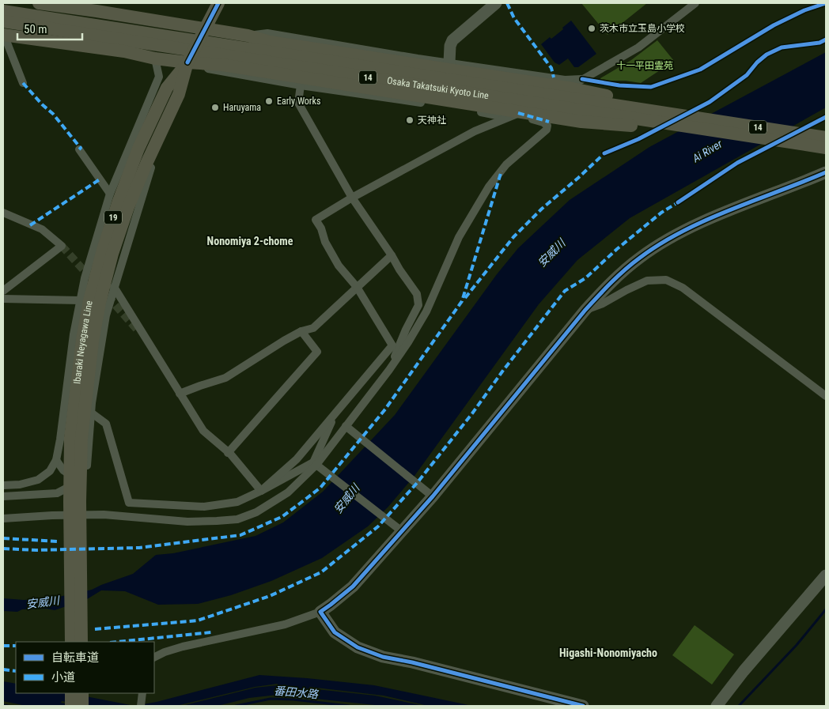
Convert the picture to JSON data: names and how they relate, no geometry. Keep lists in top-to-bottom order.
{
  "streets": {
    "main road": [
      "14",
      "Osaka Takatsuki Kyoto Line",
      "19",
      "Ibaraki Neyagawa Line"
    ]
  },
  "crossings": [
    ["14", "Osaka Takatsuki Kyoto Line"],
    ["14", "Ibaraki Neyagawa Line"]
  ],
  "districts": ["Nonomiya 2-chome", "Higashi-Nonomiyacho"],
  "water": ["Ai River", "安威川", "番田水路"],
  "parks": ["十一平田霊苑"],
  "places": [
    "茨木市立玉島小学校",
    "Early Works",
    "Haruyama",
    "天神社"
  ],
  "legend": ["自転車道", "小道"],
  "scale_bar": "50 m"
}
